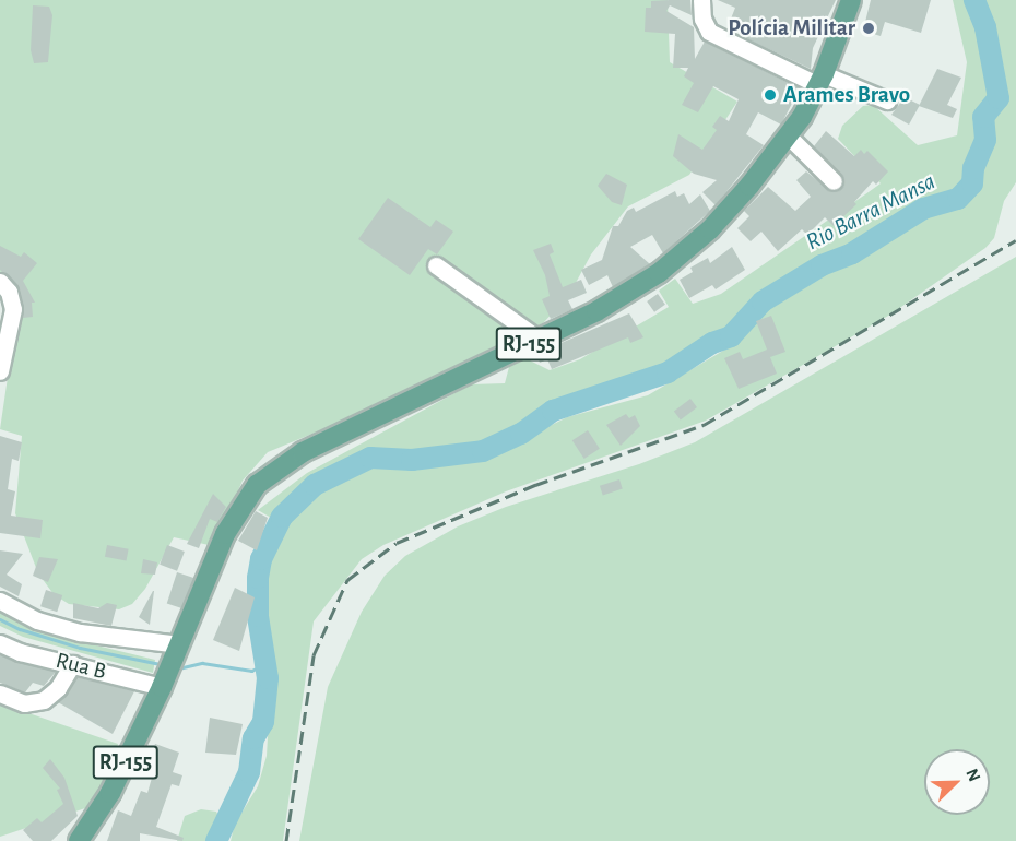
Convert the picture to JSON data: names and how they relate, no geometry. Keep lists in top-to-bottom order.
{
  "streets": {
    "main road": ["RJ-155"],
    "street": ["Rua B"]
  },
  "crossings": [
    ["RJ-155", "Rua B"]
  ],
  "water": ["Rio Barra Mansa"],
  "places": ["Polícia Militar", "Arames Bravo"],
  "north": "top right"
}
